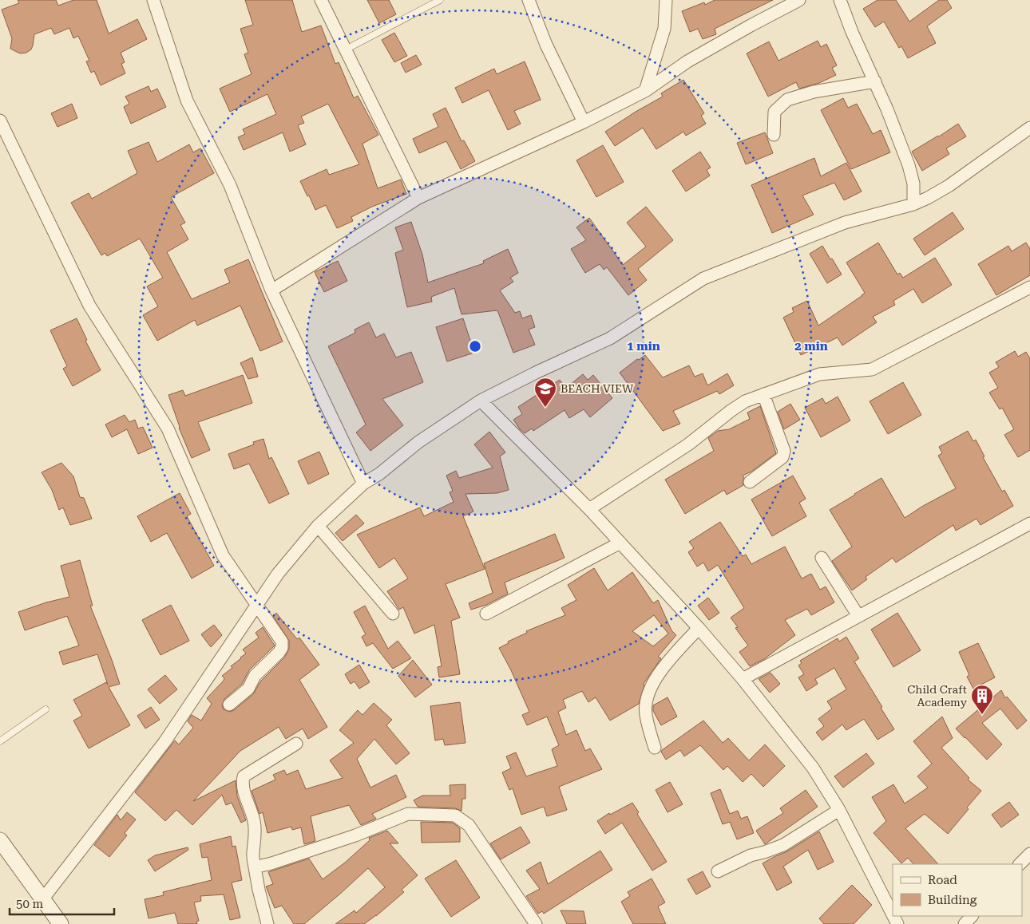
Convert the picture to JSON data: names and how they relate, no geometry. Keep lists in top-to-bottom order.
{
  "places": {
    "school or university": ["BEACH VIEW"],
    "building": ["Child Craft Academy"]
  },
  "legend": ["Road", "Building"],
  "scale_bar": "50 m",
  "rings": ["1 min", "2 min"]
}
